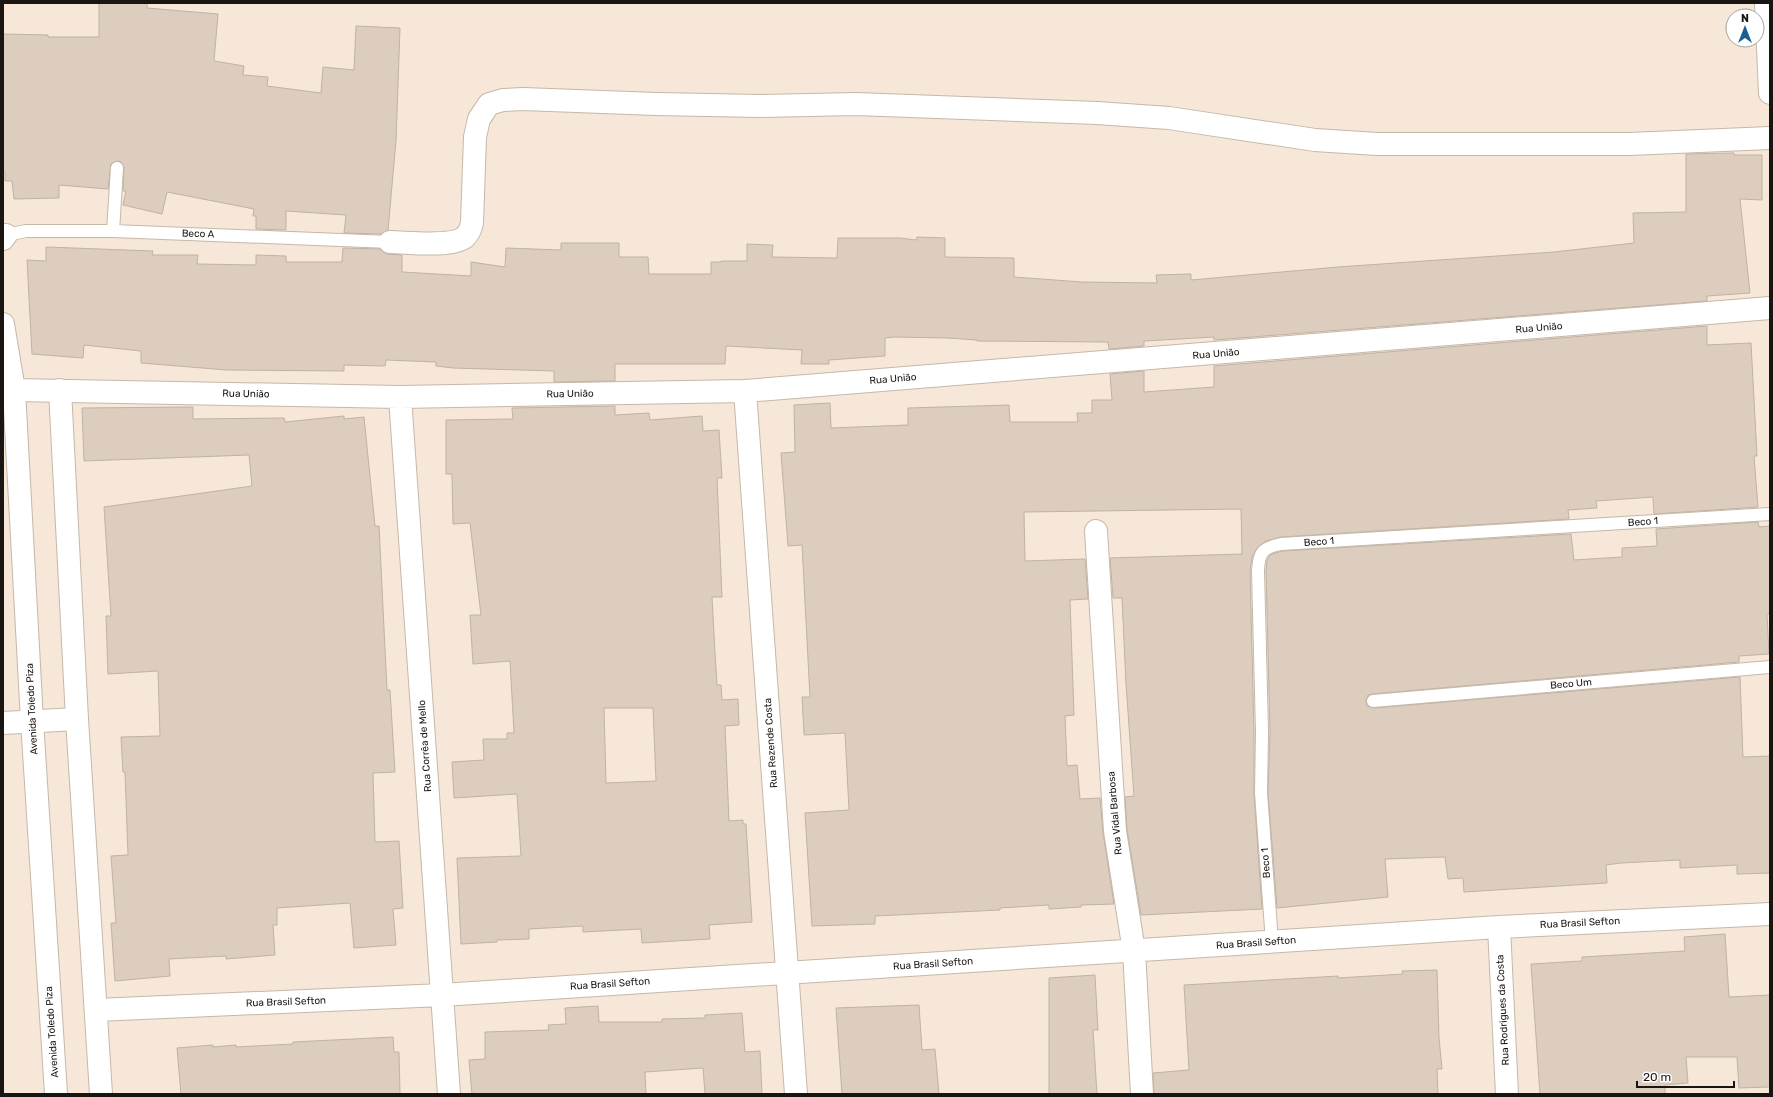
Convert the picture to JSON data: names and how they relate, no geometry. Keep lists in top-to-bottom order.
{
  "streets": {
    "street": [
      "Rua União",
      "Avenida Toledo Piza",
      "Rua Rezende Costa",
      "Rua Corrêa de Mello",
      "Rua Vidal Barbosa",
      "Rua Brasil Sefton",
      "Rua Rodrigues da Costa"
    ],
    "lane": ["Beco A", "Beco 1", "Beco Um"]
  },
  "crossings": [
    ["Rua União", "Avenida Toledo Piza"],
    ["Rua União", "Rua Rezende Costa"],
    ["Rua União", "Rua Corrêa de Mello"],
    ["Beco 1", "Rua Brasil Sefton"],
    ["Rua Rezende Costa", "Rua Brasil Sefton"],
    ["Rua Corrêa de Mello", "Rua Brasil Sefton"],
    ["Rua Vidal Barbosa", "Rua Brasil Sefton"],
    ["Rua Brasil Sefton", "Rua Rodrigues da Costa"]
  ],
  "scale_bar": "20 m",
  "north": "top"
}
